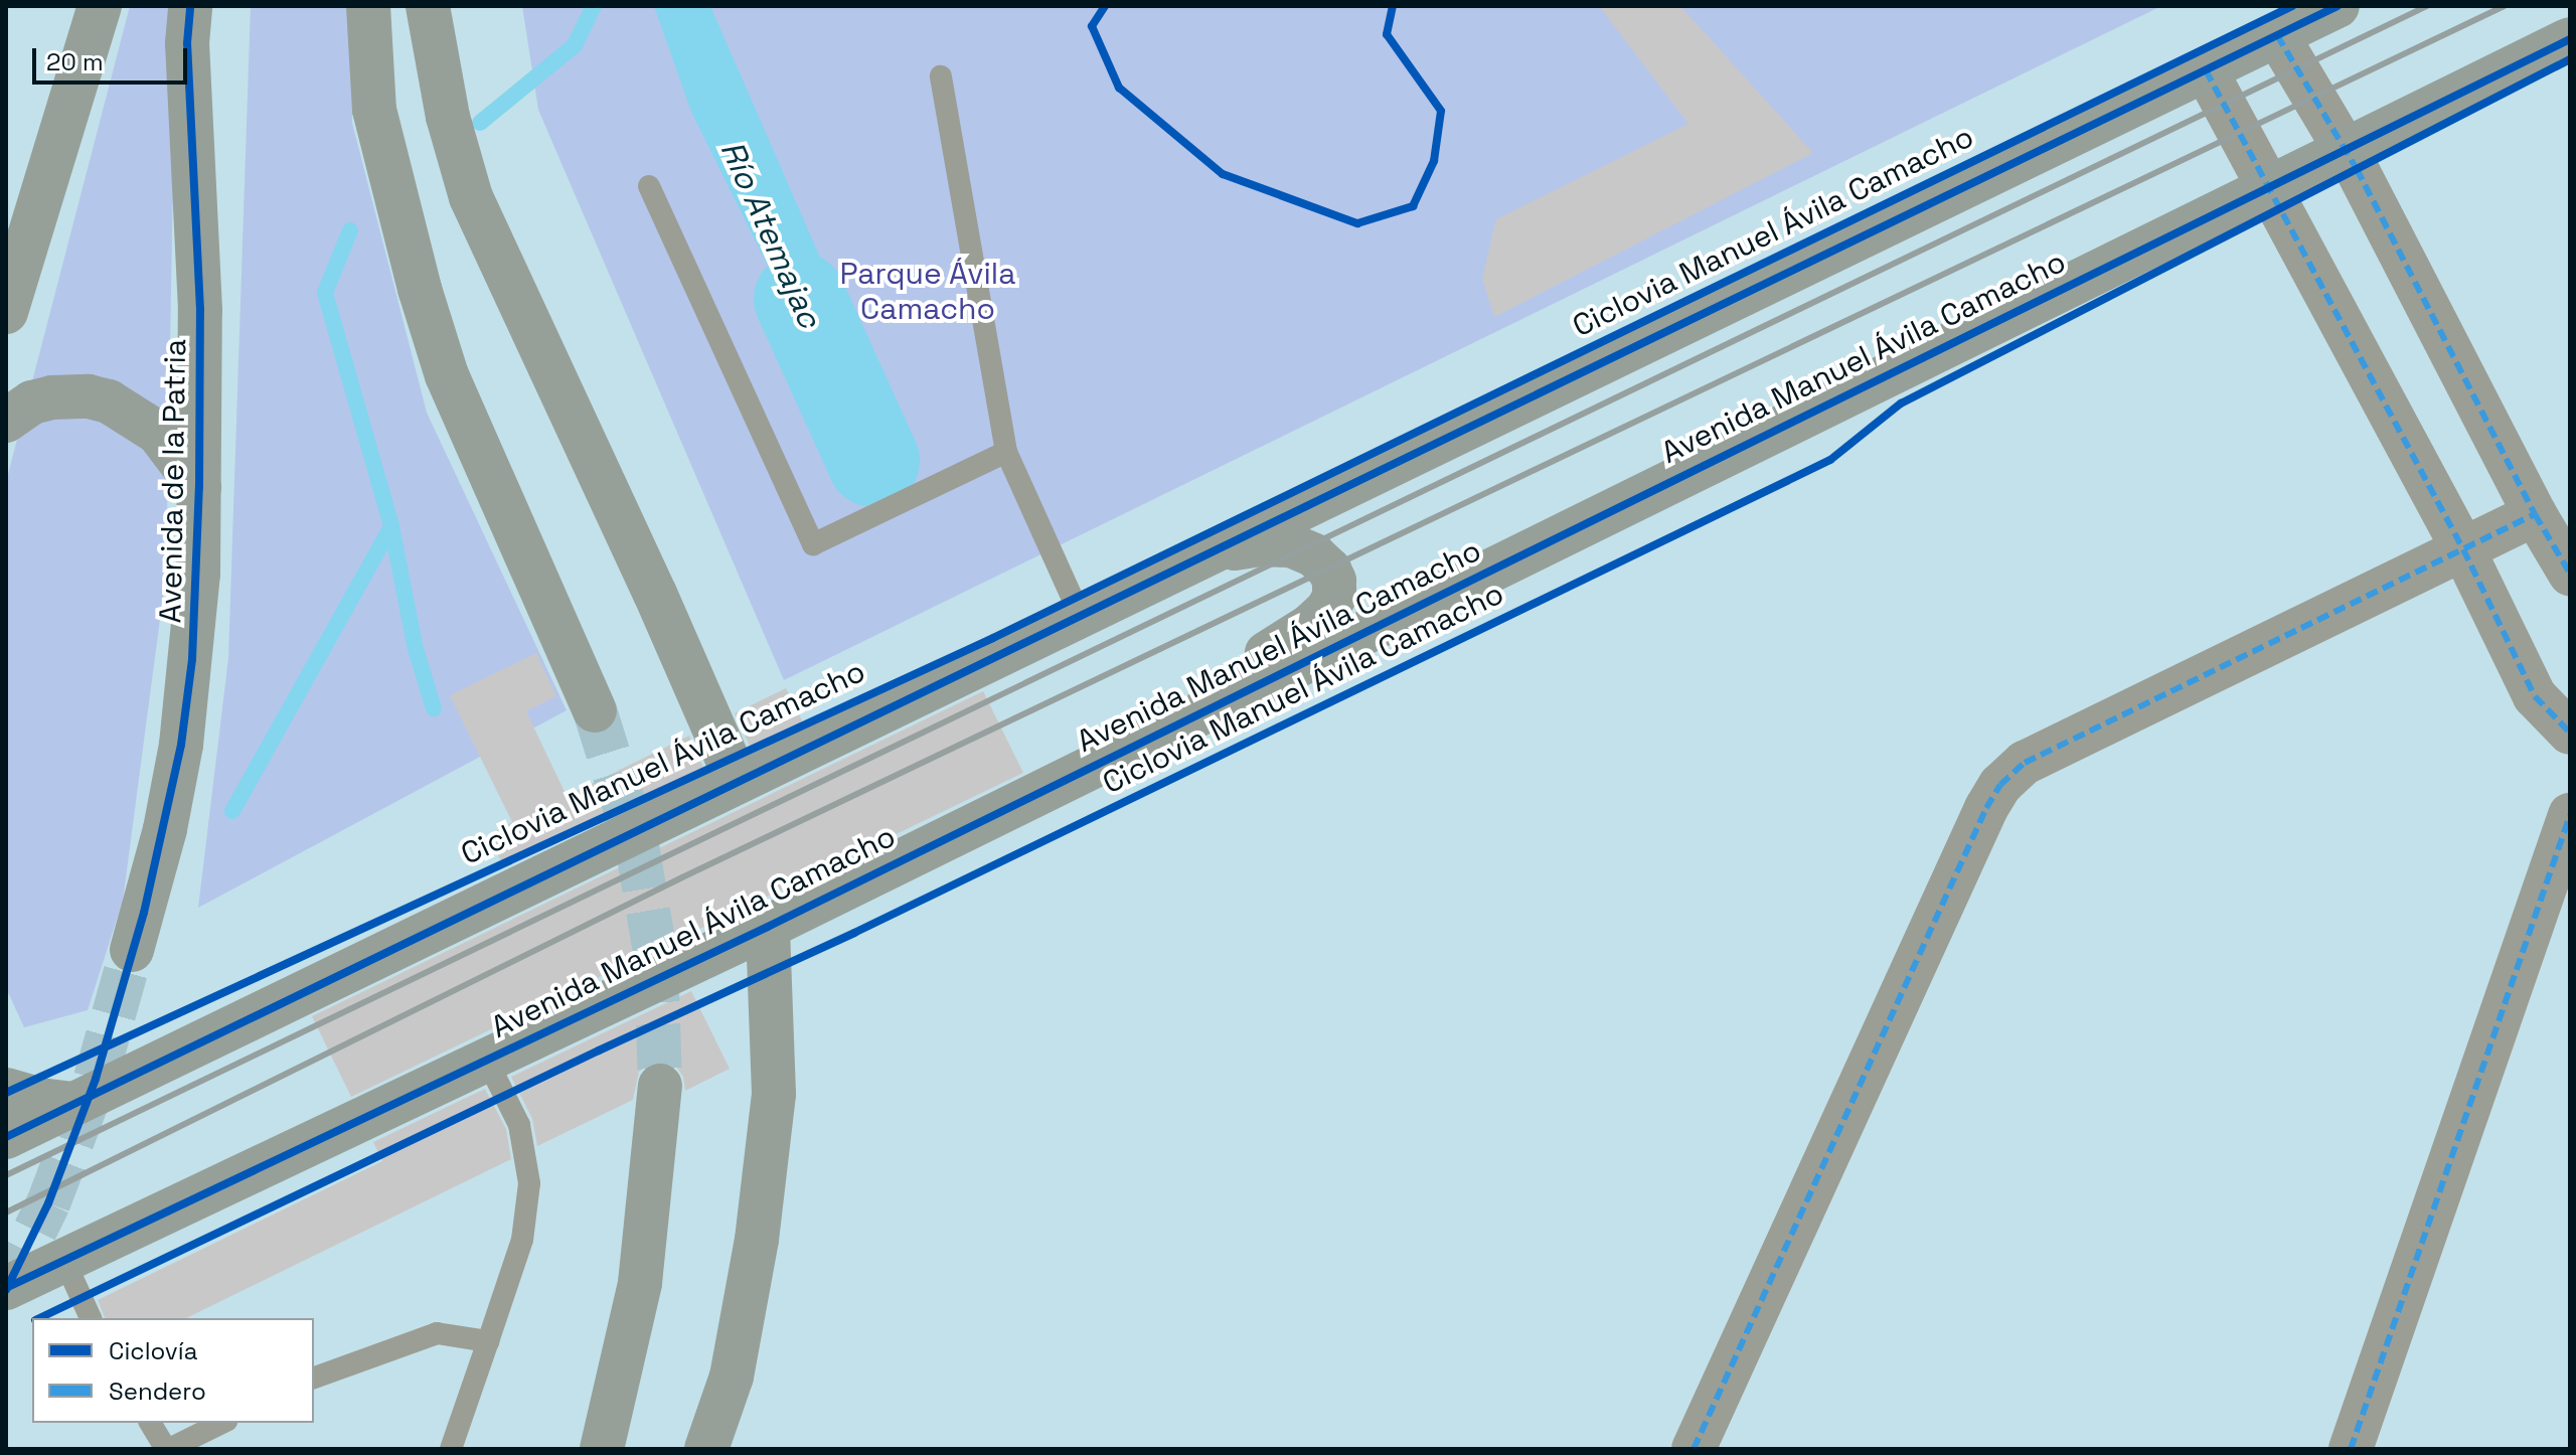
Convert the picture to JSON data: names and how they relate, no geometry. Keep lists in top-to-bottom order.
{
  "streets": {
    "main road": ["Avenida Manuel Ávila Camacho", "Avenida de la Patria"],
    "cycle path": ["Ciclovia Manuel Ávila Camacho"]
  },
  "water": ["Río Atemajac"],
  "parks": ["Parque Ávila Camacho"],
  "legend": ["Ciclovía", "Sendero"],
  "scale_bar": "20 m"
}
